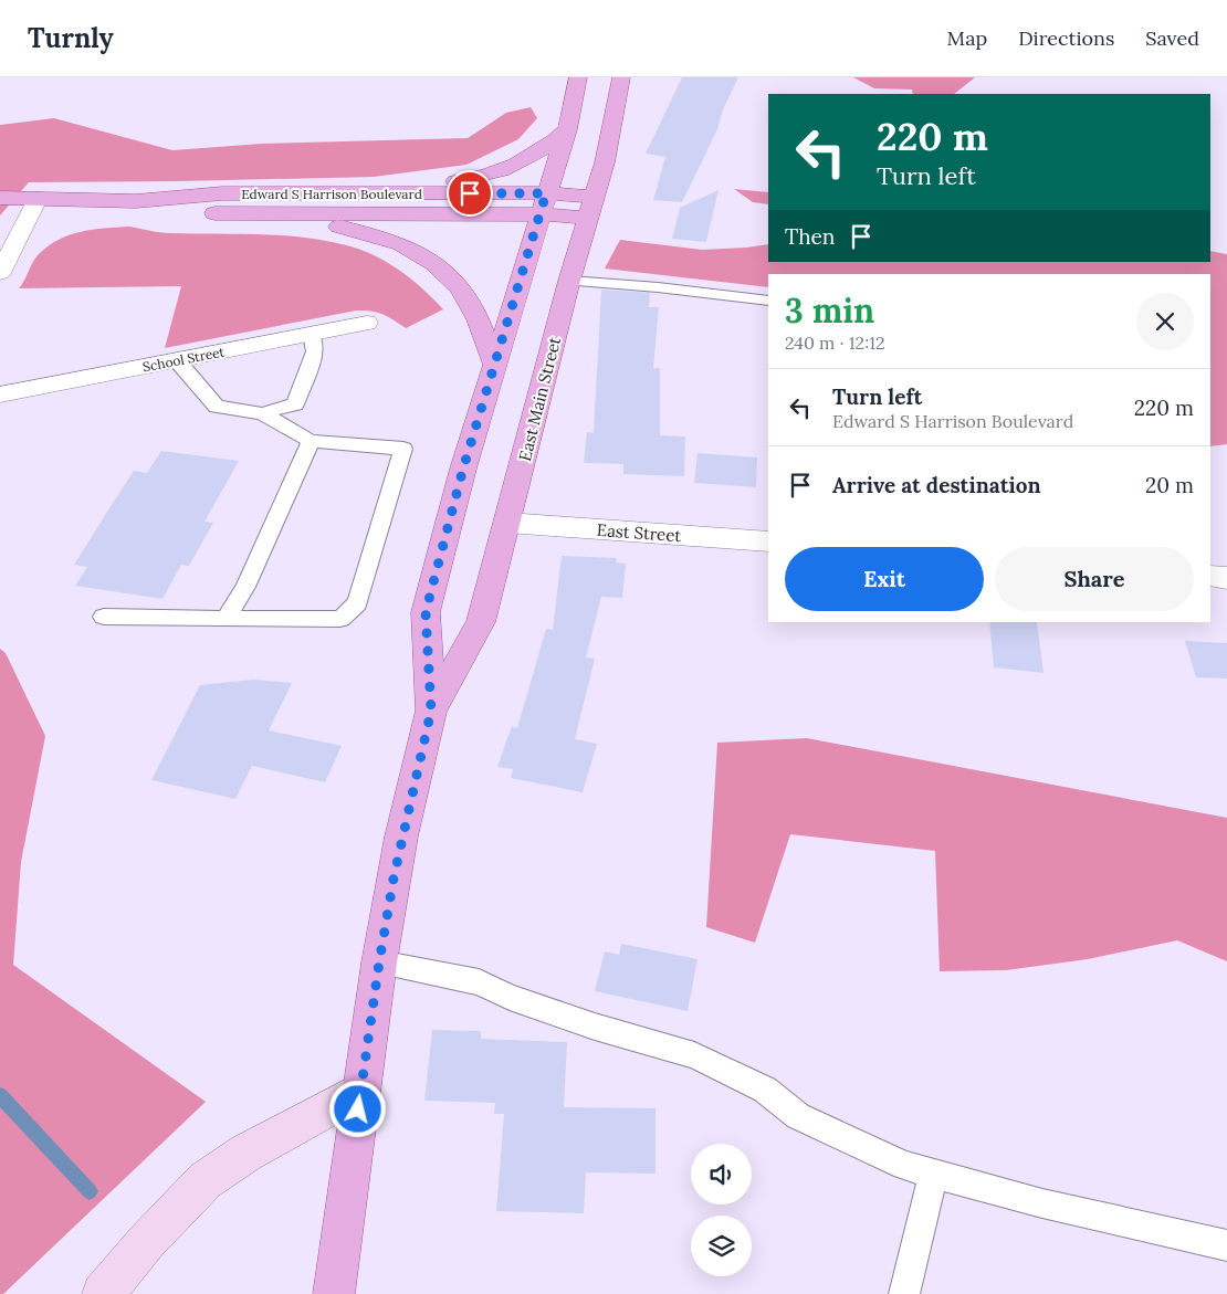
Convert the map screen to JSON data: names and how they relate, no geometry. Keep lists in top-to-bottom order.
{
  "streets": {
    "main road": ["Edward S Harrison Boulevard", "East Main Street"],
    "street": ["School Street", "East Street"]
  },
  "crossings": [
    ["Edward S Harrison Boulevard", "East Main Street"],
    ["East Main Street", "East Street"]
  ],
  "page": {
    "header": "Turnly",
    "nav": ["Map", "Directions", "Saved"],
    "turn": ["220 m", "Turn left"],
    "then": "Then",
    "heading": ["3 min", "240 m · 12:12"],
    "list": [
      {
        "name": "Turn left",
        "note": "Edward S Harrison Boulevard",
        "value": "220 m"
      },
      {
        "name": "Arrive at destination",
        "value": "20 m"
      }
    ],
    "buttons": ["Exit", "Share"]
  }
}
